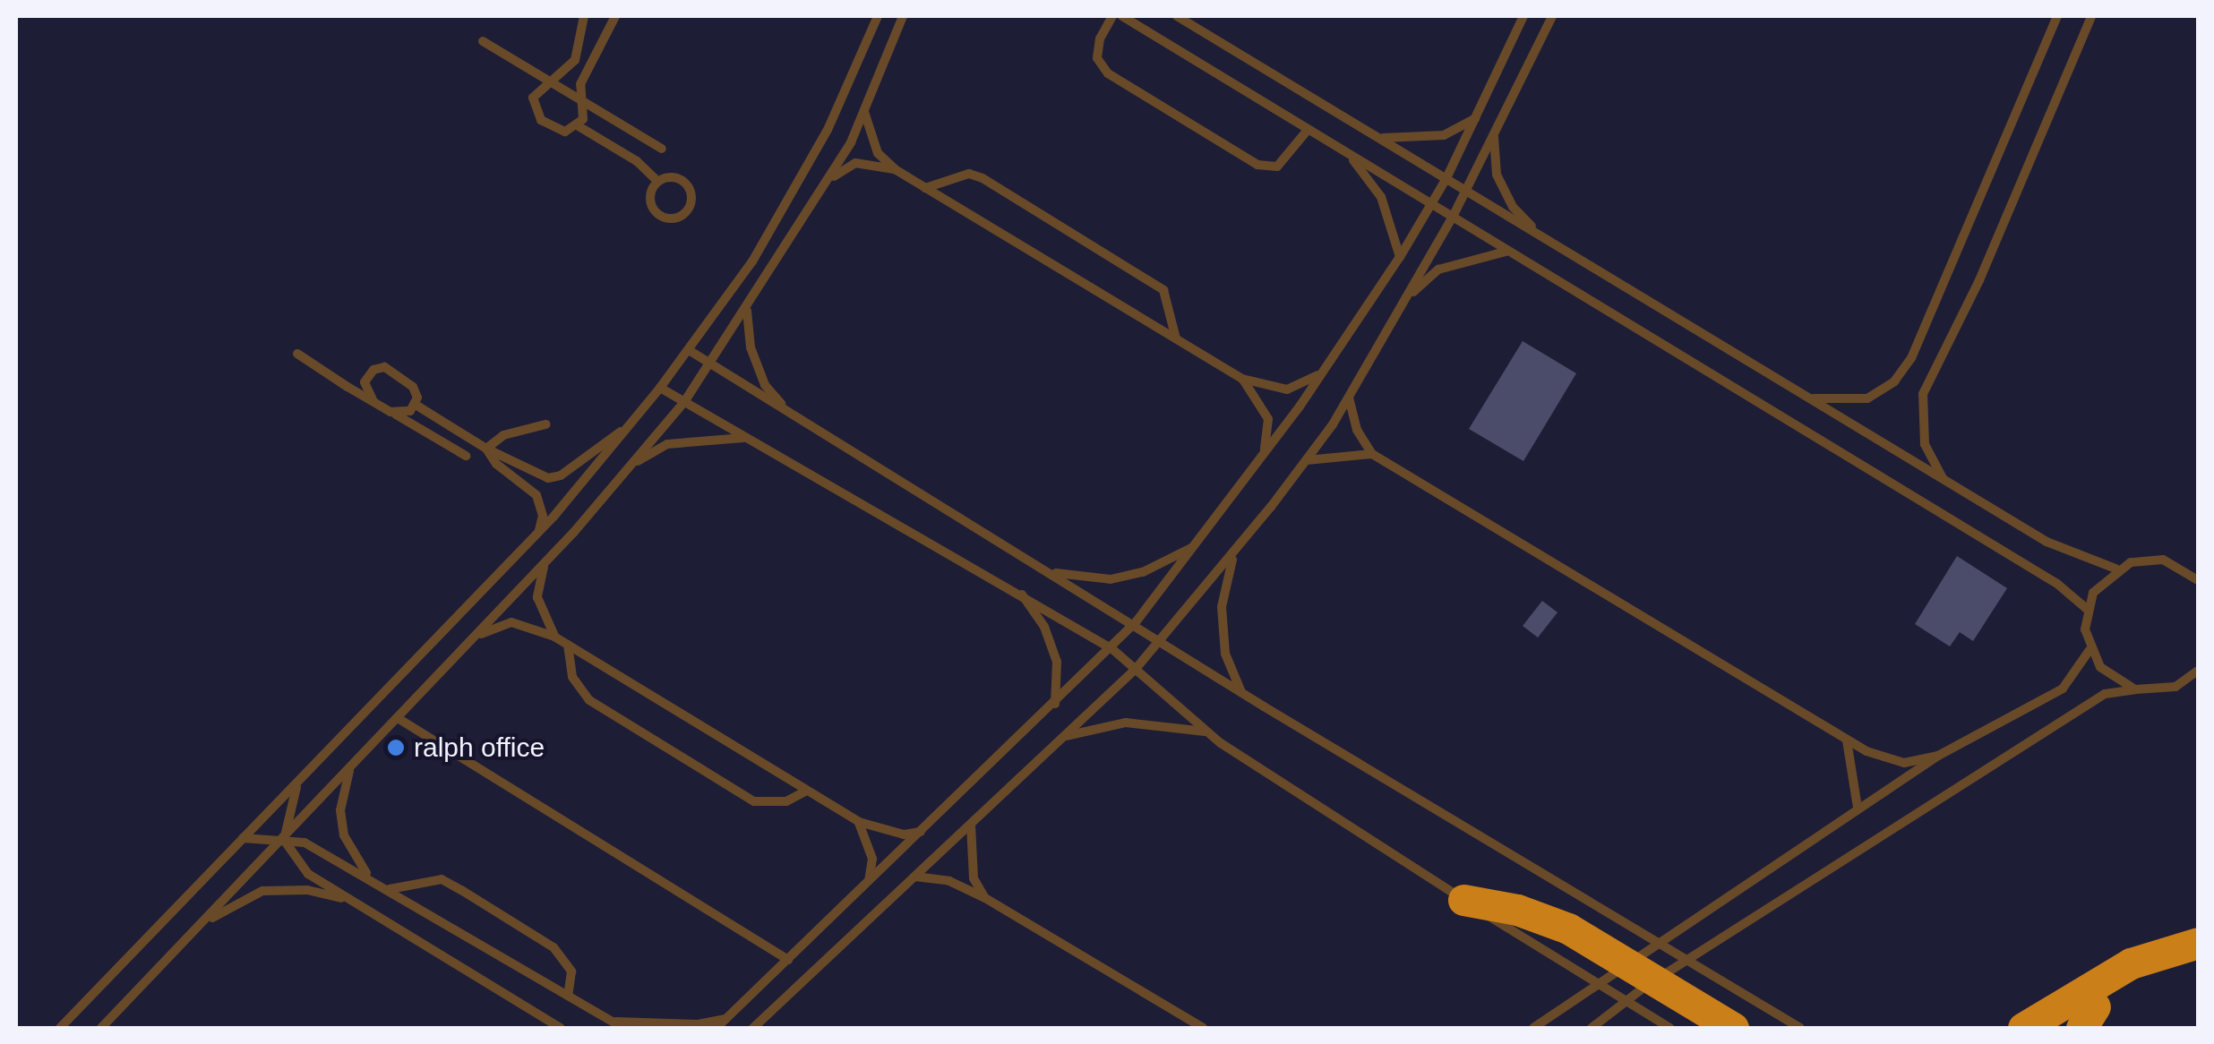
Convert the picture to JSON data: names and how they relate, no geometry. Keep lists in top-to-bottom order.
{
  "places": ["ralph office"]
}
